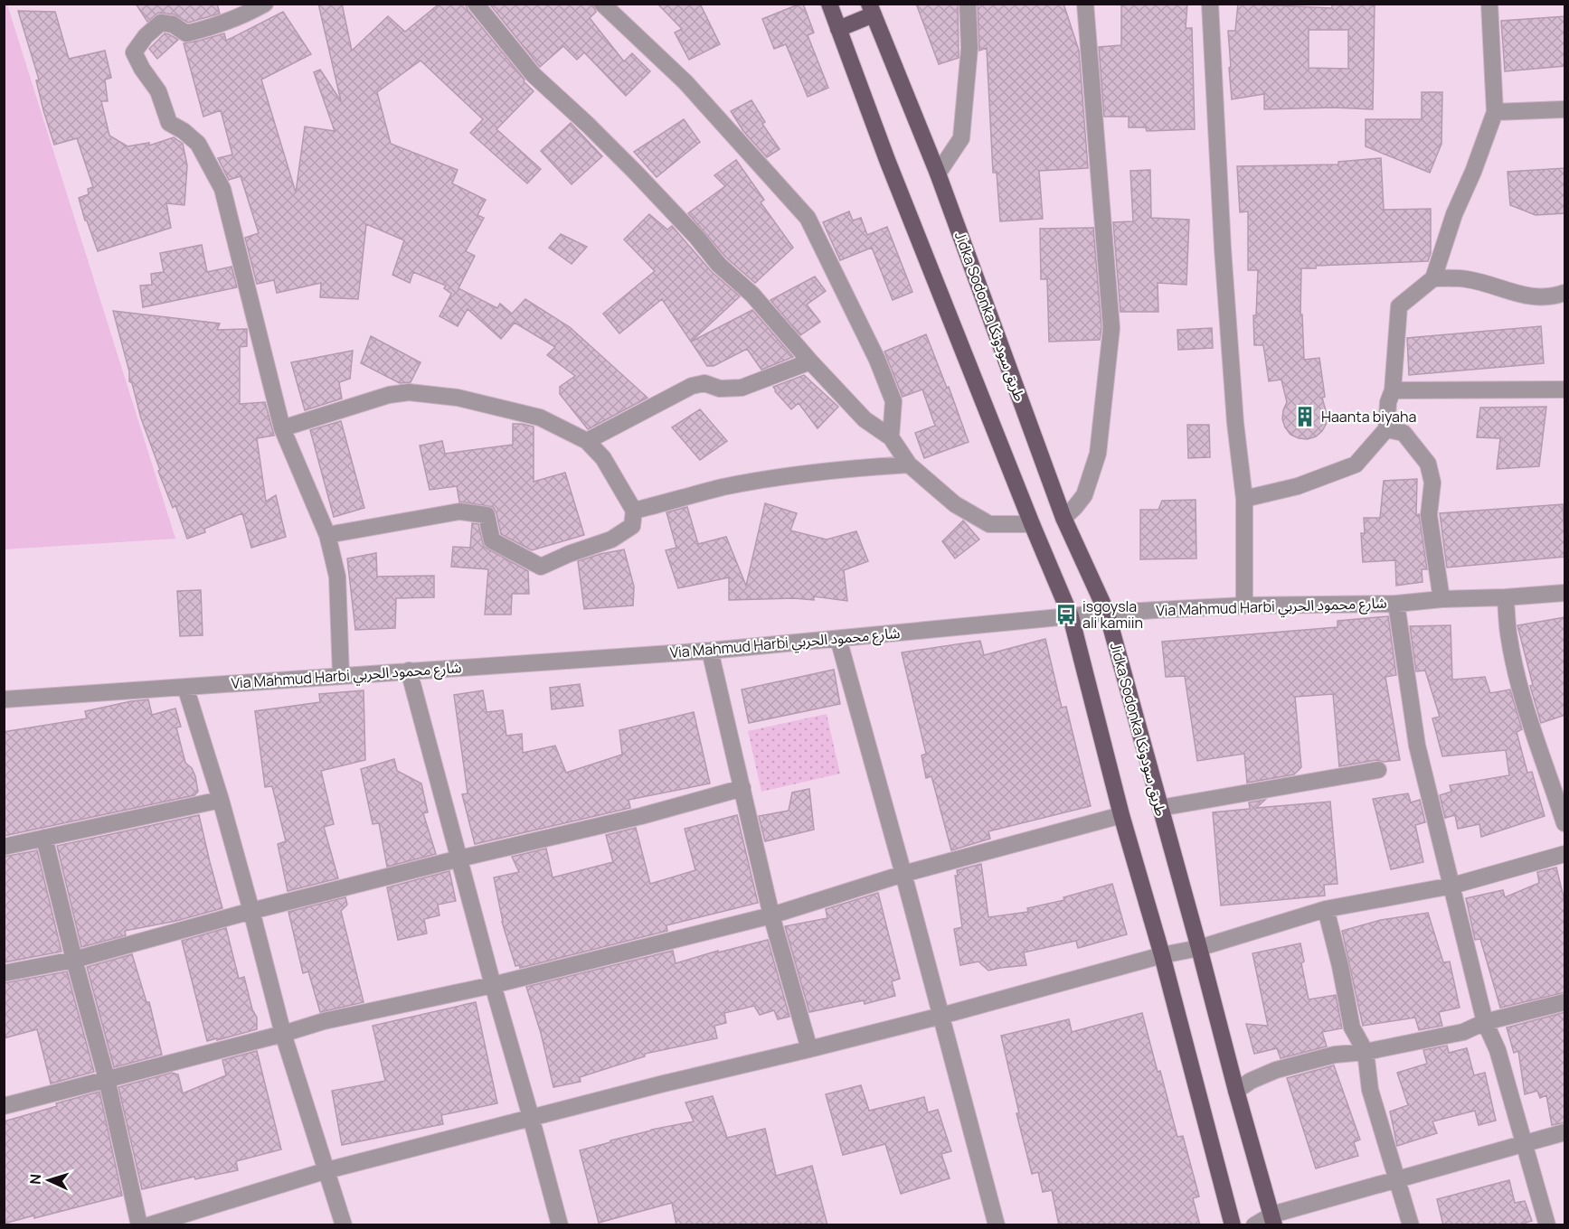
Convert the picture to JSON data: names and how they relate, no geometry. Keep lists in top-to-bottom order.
{
  "streets": {
    "main road": ["Jidka Sodonka طريق سودونكا"],
    "street": ["Via Mahmud Harbi شارع محمود الحربي"]
  },
  "crossings": [
    ["Jidka Sodonka طريق سودونكا", "Via Mahmud Harbi شارع محمود الحربي"]
  ],
  "places": {
    "building": ["Haanta biyaha"],
    "bus stop": ["isgoysla ali kamiin"]
  },
  "north": "left"
}
